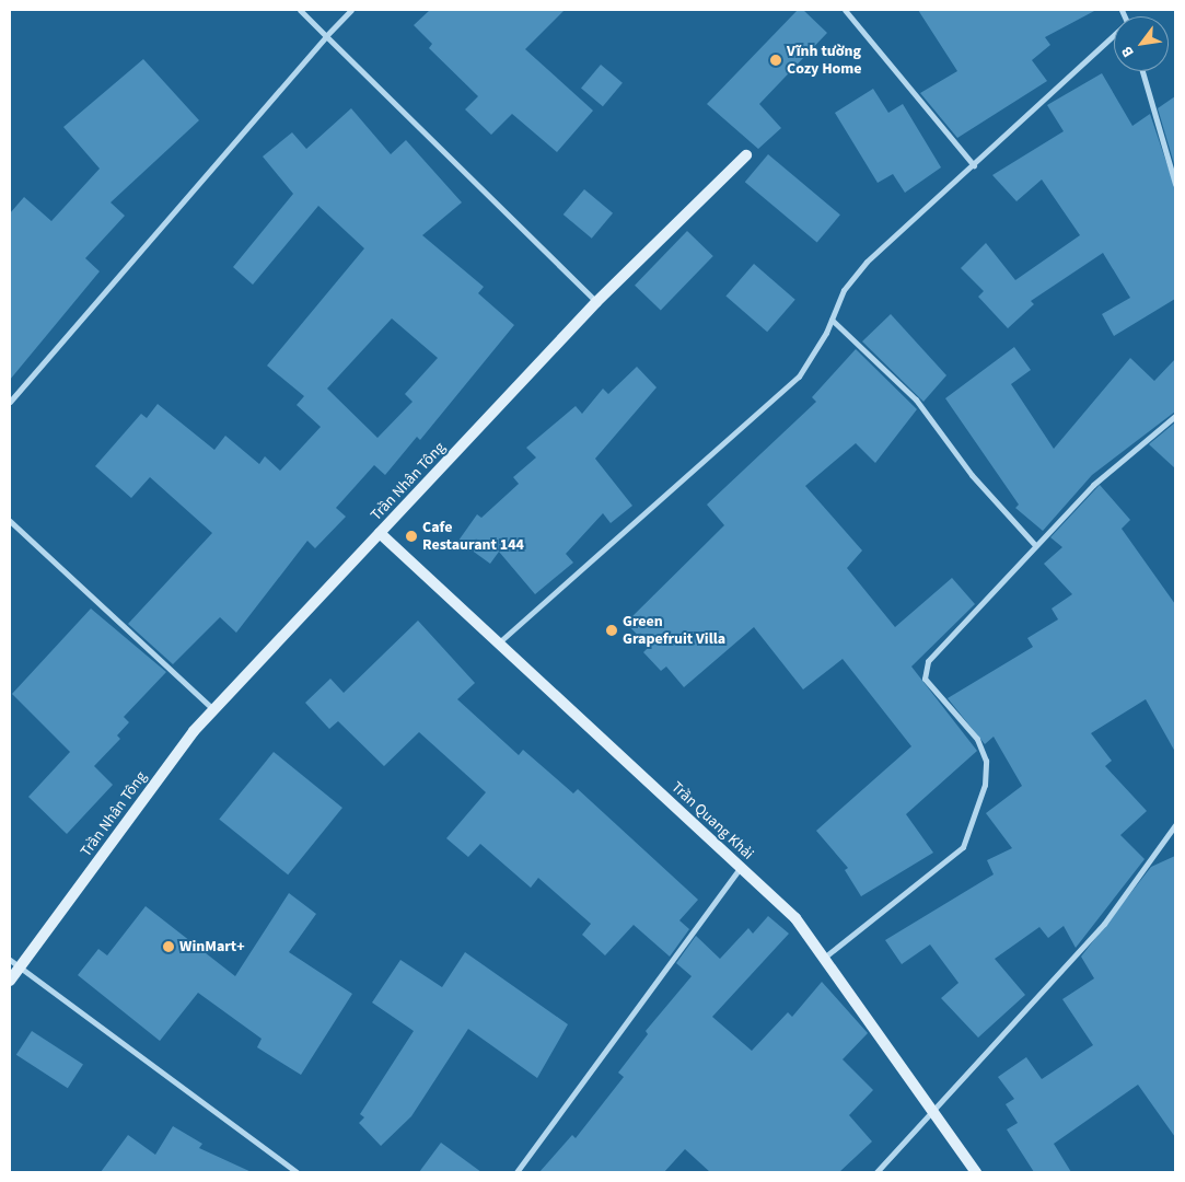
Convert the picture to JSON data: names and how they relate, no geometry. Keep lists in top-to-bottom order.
{
  "streets": {
    "street": ["Trần Nhân Tông", "Trần Quang Khải"]
  },
  "crossings": [
    ["Trần Nhân Tông", "Trần Quang Khải"]
  ],
  "places": [
    "Vĩnh tường Cozy Home",
    "Cafe Restaurant 144",
    "Green Grapefruit Villa",
    "WinMart+"
  ],
  "north": "bottom left"
}
